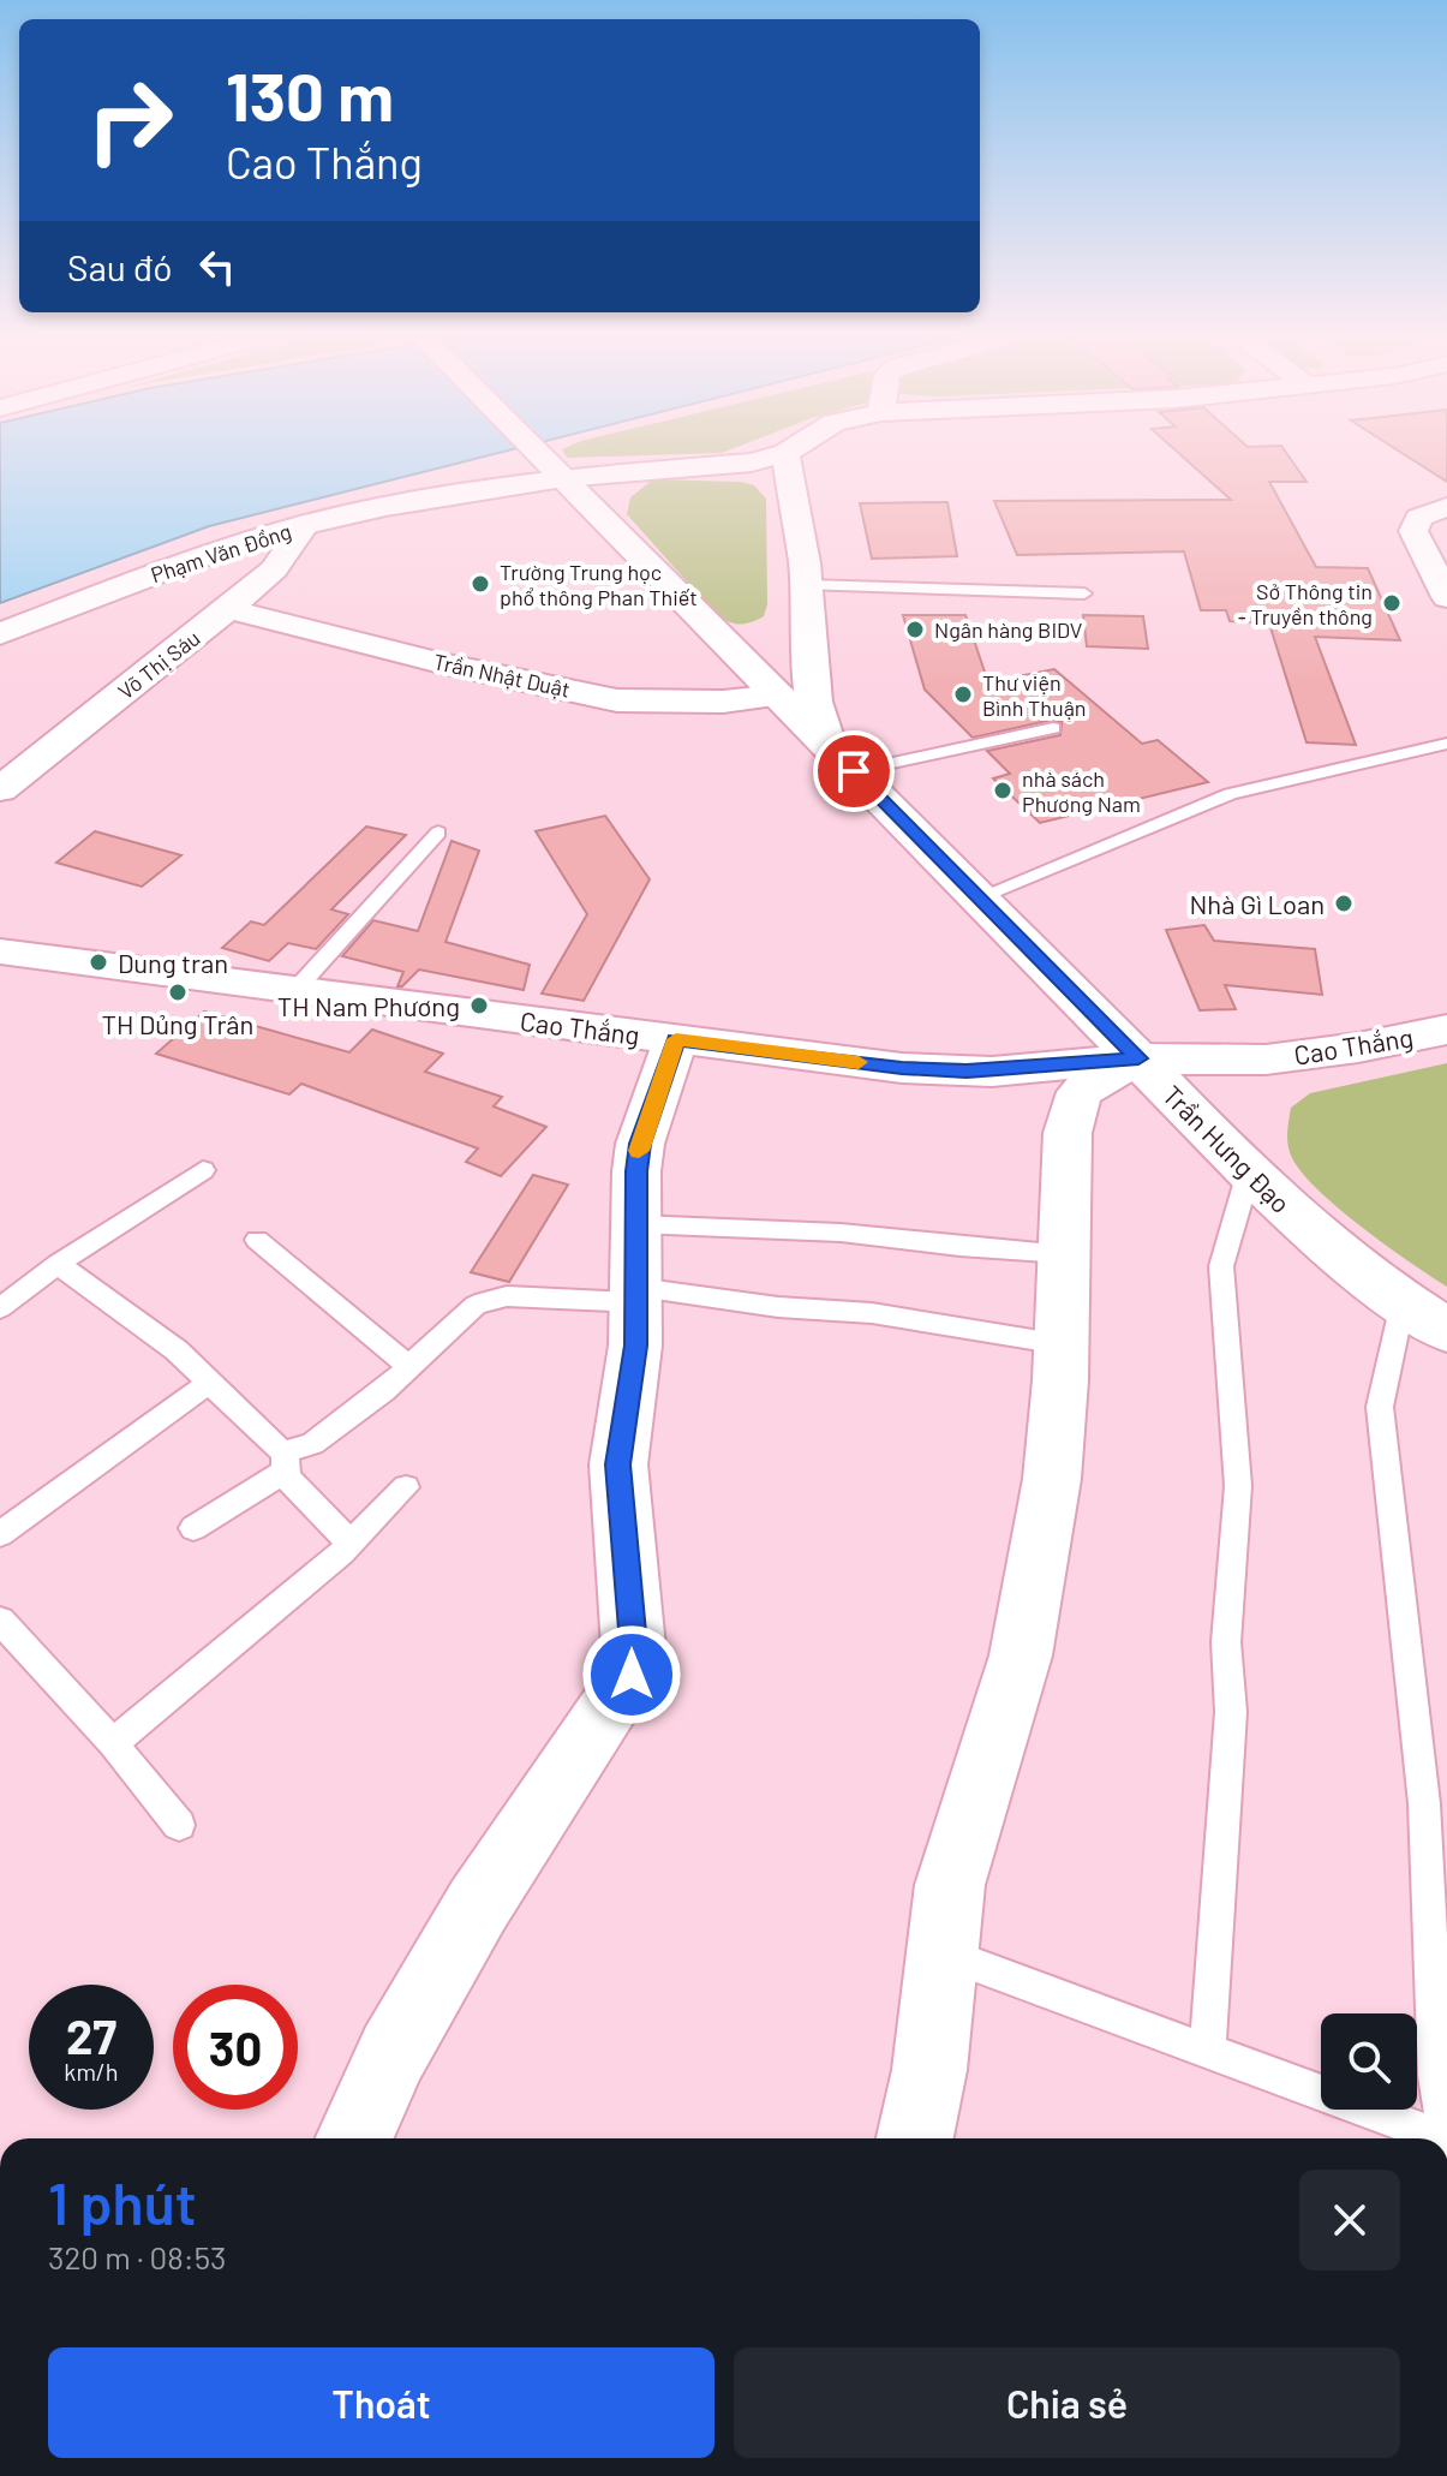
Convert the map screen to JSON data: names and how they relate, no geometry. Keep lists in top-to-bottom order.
{
  "streets": {
    "street": [
      "Phạm Văn Đồng",
      "Võ Thị Sáu",
      "Trần Nhật Duật",
      "Cao Thắng",
      "Trần Hưng Đạo"
    ]
  },
  "crossings": [
    ["Phạm Văn Đồng", "Võ Thị Sáu"],
    ["Phạm Văn Đồng", "Trần Hưng Đạo"],
    ["Võ Thị Sáu", "Trần Nhật Duật"],
    ["Trần Nhật Duật", "Trần Hưng Đạo"],
    ["Cao Thắng", "Trần Hưng Đạo"]
  ],
  "places": [
    "Trường Trung học phổ thông Phan Thiết",
    "Sở Thông tin - Truyền thông",
    "Ngân hàng BIDV",
    "Thư viện Bình Thuận",
    "nhà sách Phương Nam",
    "Nhà Gì Loan",
    "Dung tran",
    "TH Dủng Trân",
    "TH Nam Phương"
  ],
  "page": {
    "turn": ["130 m", "Cao Thắng"],
    "then": "Sau đó",
    "speed": "27 km/h",
    "limit": "30",
    "heading": ["1 phút", "320 m · 08:53"],
    "buttons": ["Thoát", "Chia sẻ"]
  }
}
